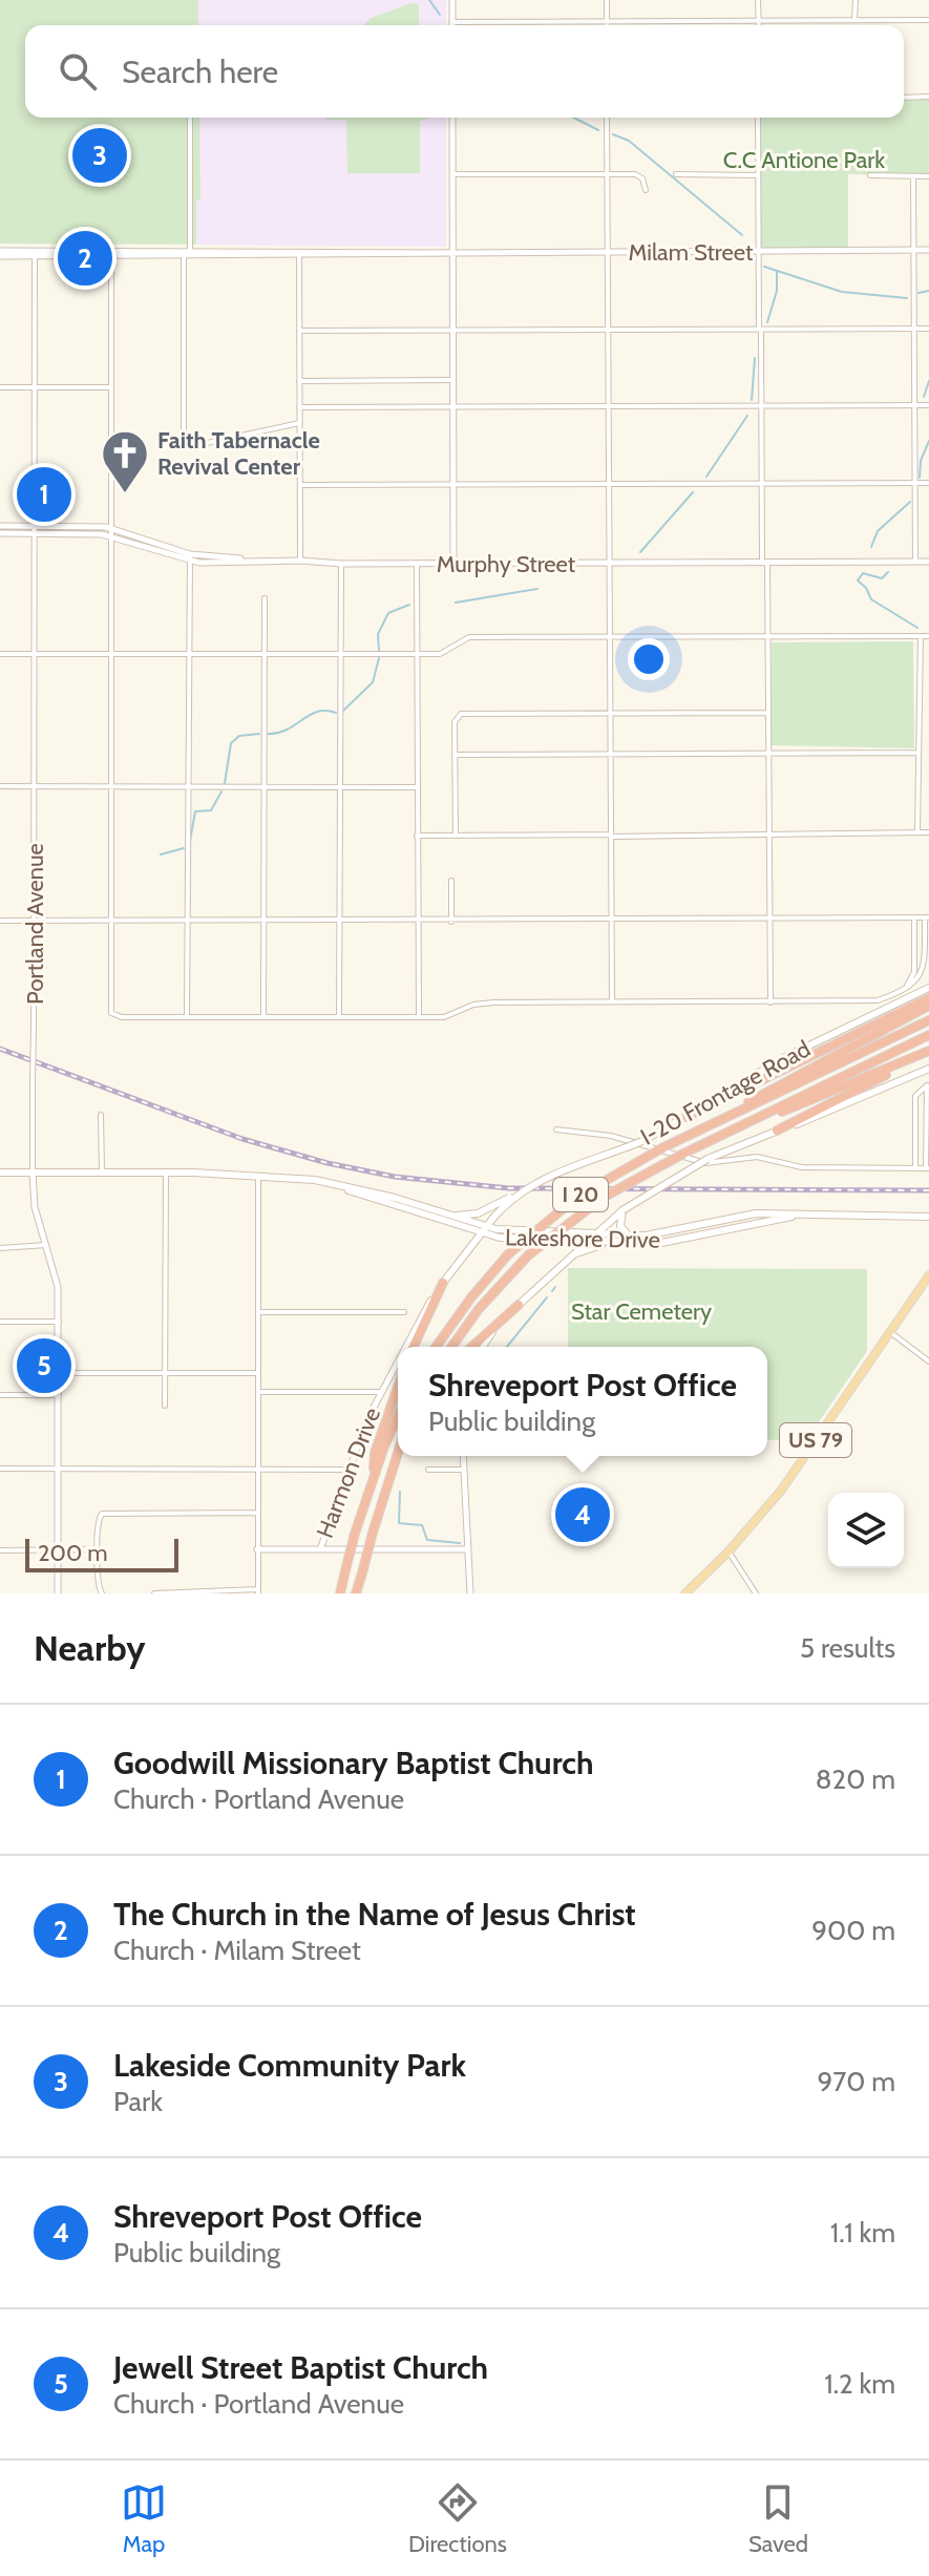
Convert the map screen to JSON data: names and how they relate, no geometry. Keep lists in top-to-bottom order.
{
  "streets": {
    "highway": ["I 20"],
    "main road": [
      "I-20 Frontage Road",
      "Lakeshore Drive",
      "US 79",
      "Harmon Drive"
    ],
    "street": ["Milam Street", "Murphy Street", "Portland Avenue"]
  },
  "crossings": [
    ["Milam Street", "Portland Avenue"],
    ["Murphy Street", "Portland Avenue"],
    ["Portland Avenue", "Lakeshore Drive"],
    ["I-20 Frontage Road", "Lakeshore Drive"],
    ["I-20 Frontage Road", "Harmon Drive"],
    ["Lakeshore Drive", "Harmon Drive"]
  ],
  "parks": ["C.C Antione Park", "Star Cemetery"],
  "places": {
    "church": ["Faith Tabernacle Revival Center"]
  },
  "scale_bar": "200 m",
  "page": {
    "search": "Search here",
    "pins": [
      "3",
      "2",
      "1",
      "5",
      "4"
    ],
    "popup": ["Shreveport Post Office", "Public building"],
    "scale": "200 m",
    "heading": ["Nearby", "5 results"],
    "list": [
      {
        "mark": "1",
        "name": "Goodwill Missionary Baptist Church",
        "note": "Church · Portland Avenue",
        "value": "820 m"
      },
      {
        "mark": "2",
        "name": "The Church in the Name of Jesus Christ",
        "note": "Church · Milam Street",
        "value": "900 m"
      },
      {
        "mark": "3",
        "name": "Lakeside Community Park",
        "note": "Park",
        "value": "970 m"
      },
      {
        "mark": "4",
        "name": "Shreveport Post Office",
        "note": "Public building",
        "value": "1.1 km"
      },
      {
        "mark": "5",
        "name": "Jewell Street Baptist Church",
        "note": "Church · Portland Avenue",
        "value": "1.2 km"
      }
    ],
    "nav": ["Map", "Directions", "Saved"]
  }
}
